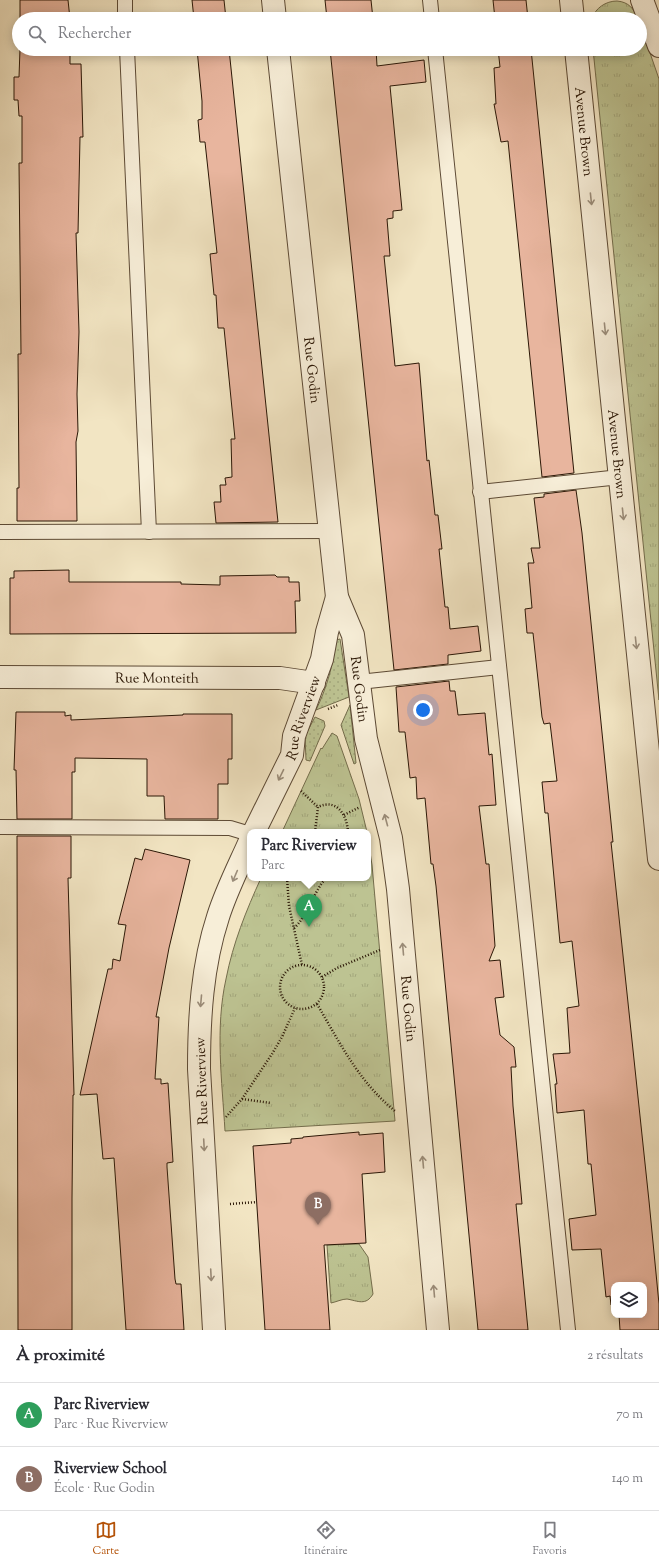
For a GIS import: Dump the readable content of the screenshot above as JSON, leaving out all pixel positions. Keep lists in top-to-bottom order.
{
  "streets": {
    "street": [
      "Avenue Brown",
      "Rue Godin",
      "Rue Monteith",
      "Rue Riverview"
    ]
  },
  "crossings": [
    ["Rue Godin", "Rue Riverview"],
    ["Rue Monteith", "Rue Riverview"]
  ],
  "one_way": ["Avenue Brown", "Rue Godin", "Rue Riverview"],
  "page": {
    "search": "Rechercher",
    "popup": ["Parc Riverview", "Parc"],
    "pins": ["A", "B"],
    "heading": ["À proximité", "2 résultats"],
    "list": [
      {
        "mark": "A",
        "name": "Parc Riverview",
        "note": "Parc · Rue Riverview",
        "value": "70 m"
      },
      {
        "mark": "B",
        "name": "Riverview School",
        "note": "École · Rue Godin",
        "value": "140 m"
      }
    ],
    "nav": ["Carte", "Itinéraire", "Favoris"]
  }
}
